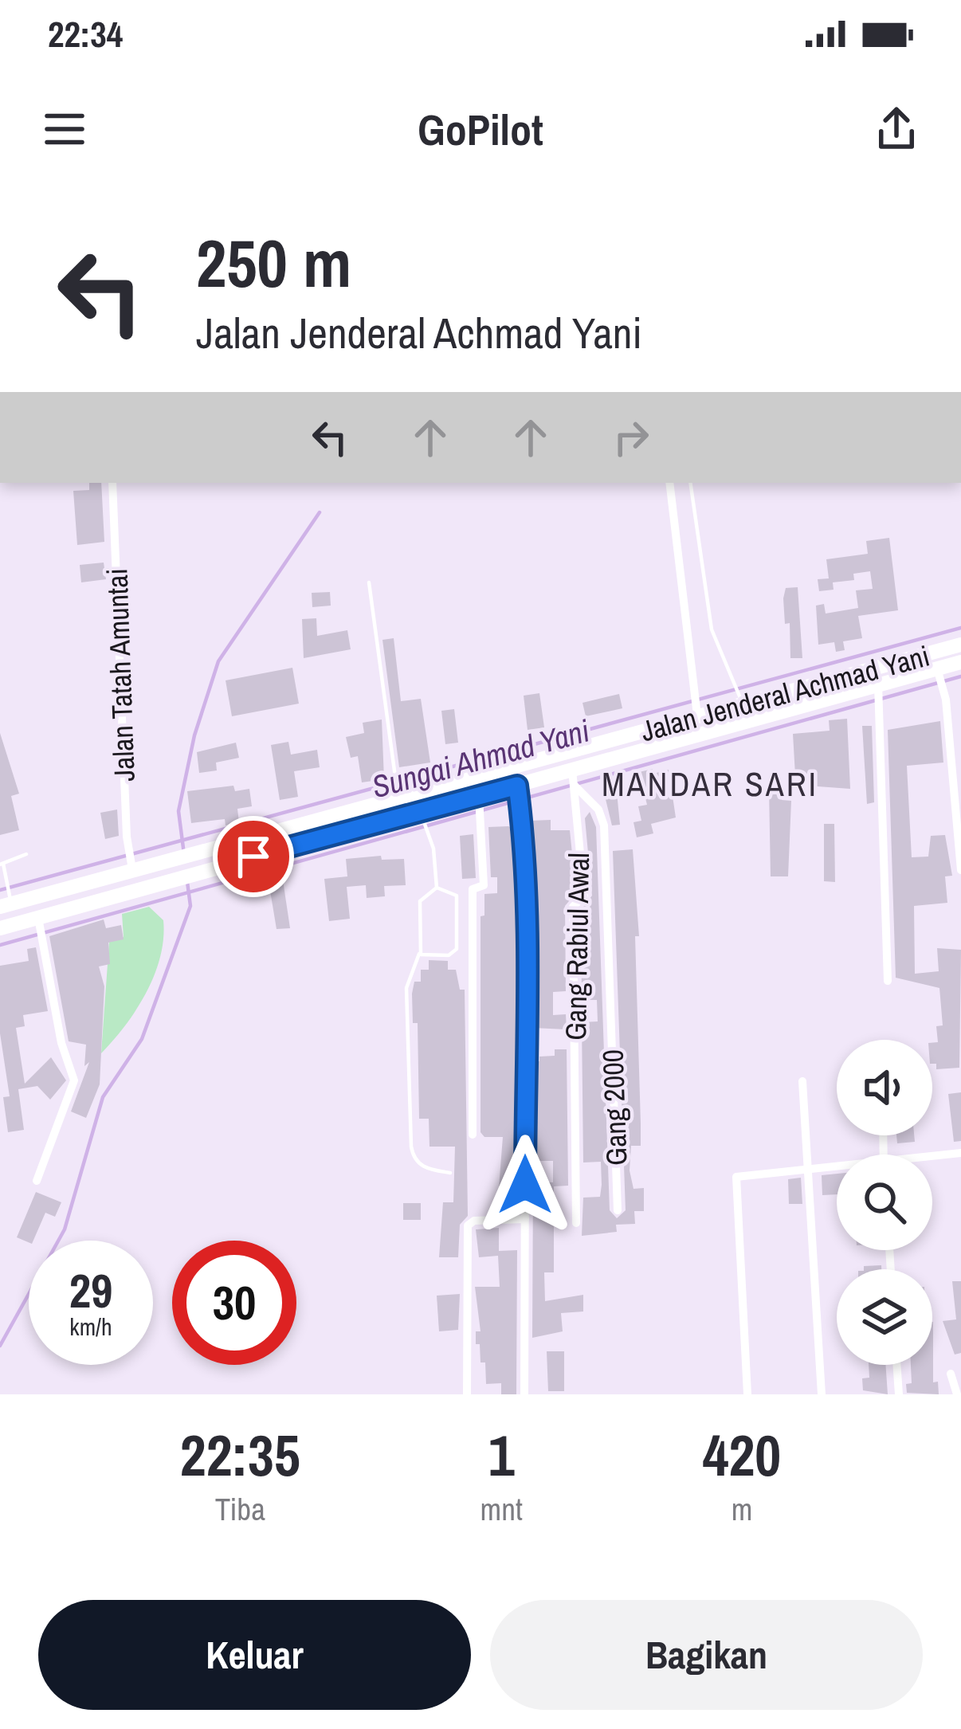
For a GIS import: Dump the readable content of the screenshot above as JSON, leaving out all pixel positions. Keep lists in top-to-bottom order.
{
  "streets": {
    "highway": ["Jalan Jenderal Achmad Yani"],
    "street": ["Jalan Tatah Amuntai", "Gang Rabiul Awal", "Gang 2000"]
  },
  "crossings": [
    ["Jalan Tatah Amuntai", "Jalan Jenderal Achmad Yani"],
    ["Jalan Jenderal Achmad Yani", "Gang Rabiul Awal"],
    ["Jalan Jenderal Achmad Yani", "Gang 2000"],
    ["Gang Rabiul Awal", "Gang 2000"]
  ],
  "districts": ["MANDAR SARI"],
  "water": ["Sungai Ahmad Yani"],
  "page": {
    "status": "22:34",
    "header": "GoPilot",
    "turn": ["250 m", "Jalan Jenderal Achmad Yani"],
    "speed": "29 km/h",
    "limit": "30",
    "eta": [
      "22:35",
      "Tiba",
      "1",
      "mnt",
      "420",
      "m"
    ],
    "buttons": ["Keluar", "Bagikan"]
  }
}
